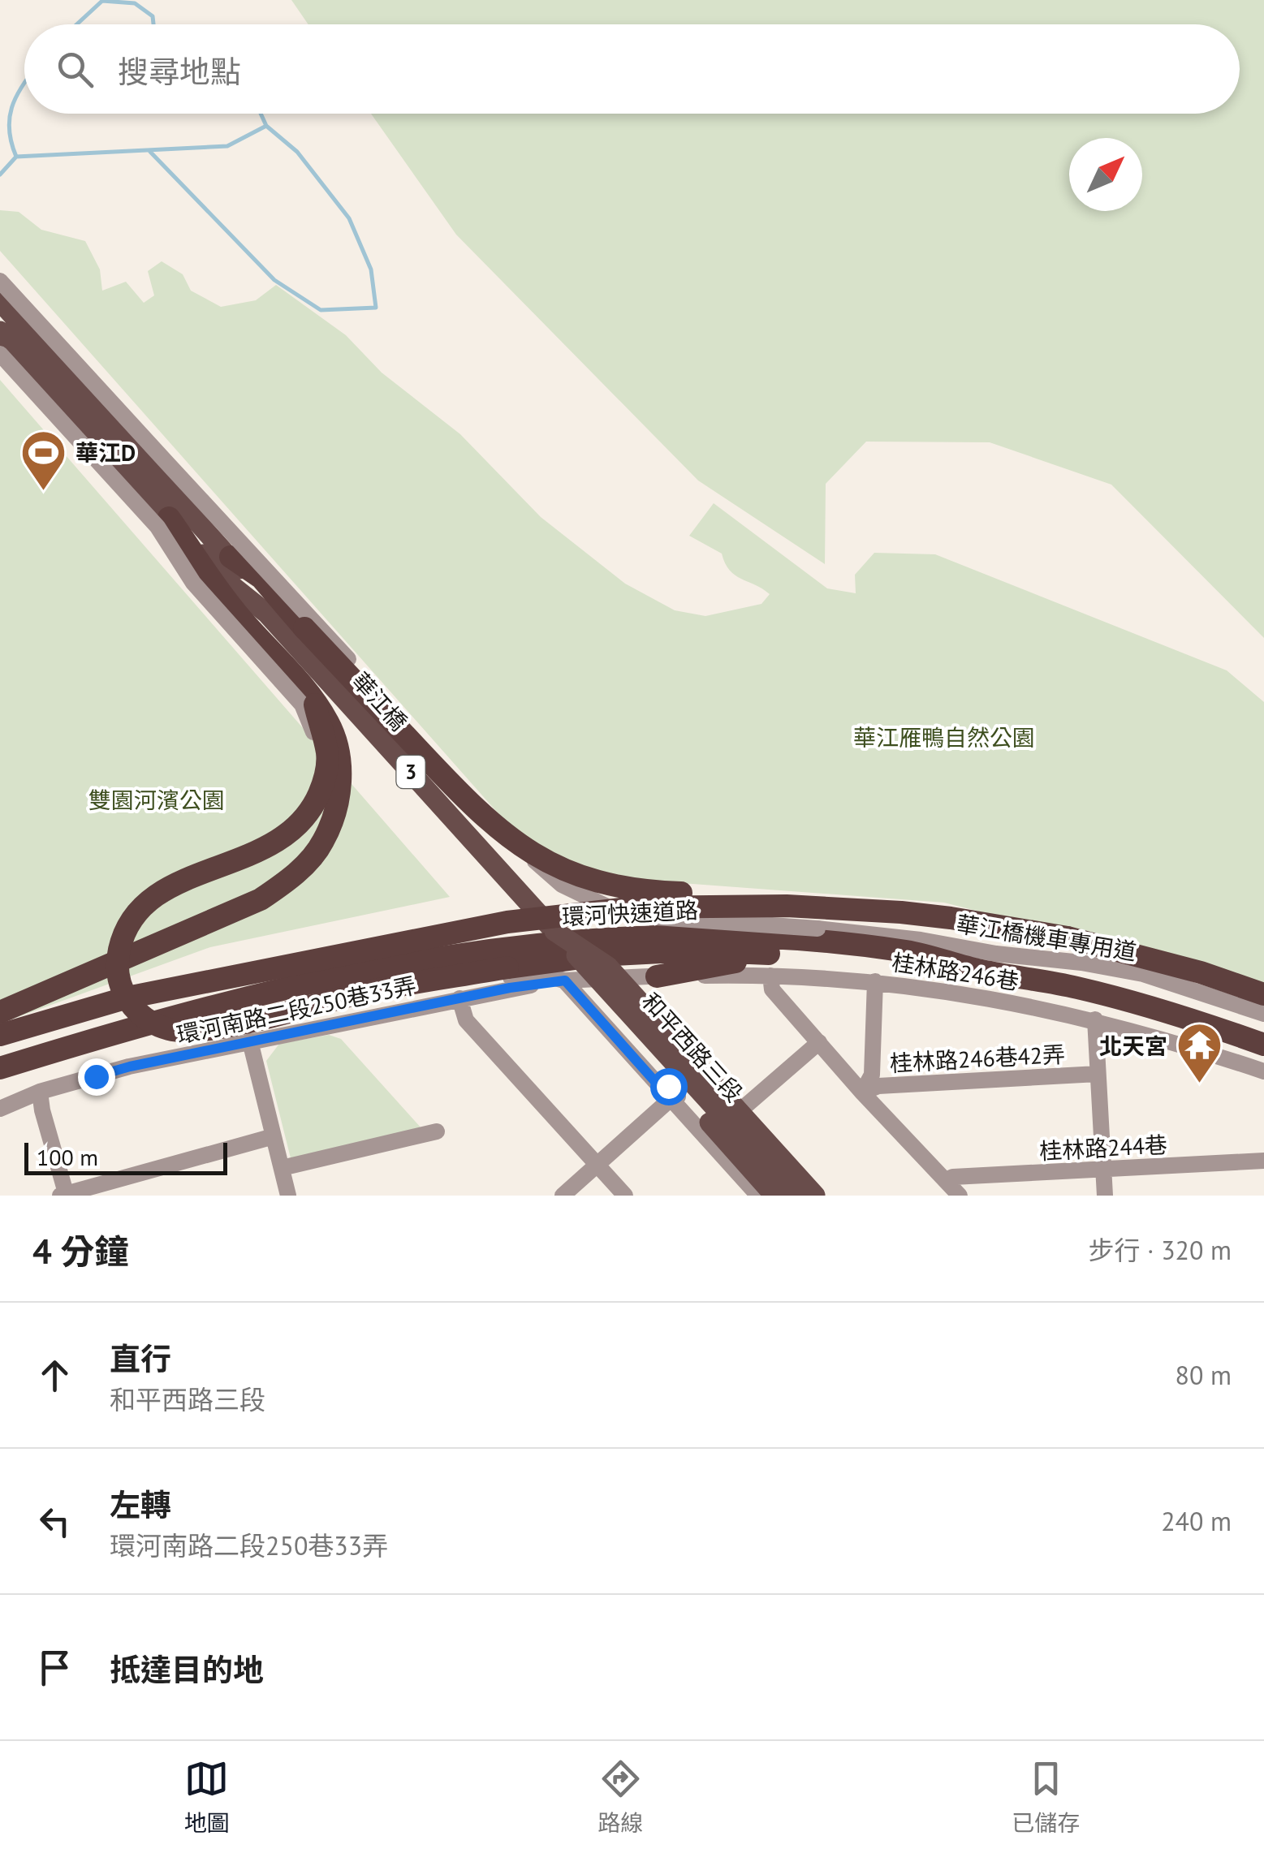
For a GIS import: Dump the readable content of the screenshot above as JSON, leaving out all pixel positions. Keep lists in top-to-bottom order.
{
  "streets": {
    "highway": ["環河快速道路"],
    "main road": ["華江橋", "3", "和平西路三段"],
    "street": [
      "華江橋機車專用道",
      "桂林路246巷",
      "環河南路二段250巷33弄",
      "桂林路246巷42弄",
      "桂林路244巷"
    ]
  },
  "crossings": [
    ["華江橋", "和平西路三段"],
    ["桂林路246巷", "桂林路246巷42弄"],
    ["桂林路246巷42弄", "桂林路244巷"]
  ],
  "parks": ["華江雁鴨自然公園", "雙園河濱公園"],
  "places": {
    "sports": ["華江D"],
    "temple": ["北天宮"]
  },
  "scale_bar": "100 m",
  "north": "top right",
  "page": {
    "search": "搜尋地點",
    "scale": "100 m",
    "heading": ["4 分鐘", "步行 · 320 m"],
    "list": [
      ["直行", "和平西路三段", "80 m"],
      ["左轉", "環河南路二段250巷33弄", "240 m"],
      "抵達目的地"
    ],
    "nav": ["地圖", "路線", "已儲存"]
  }
}
